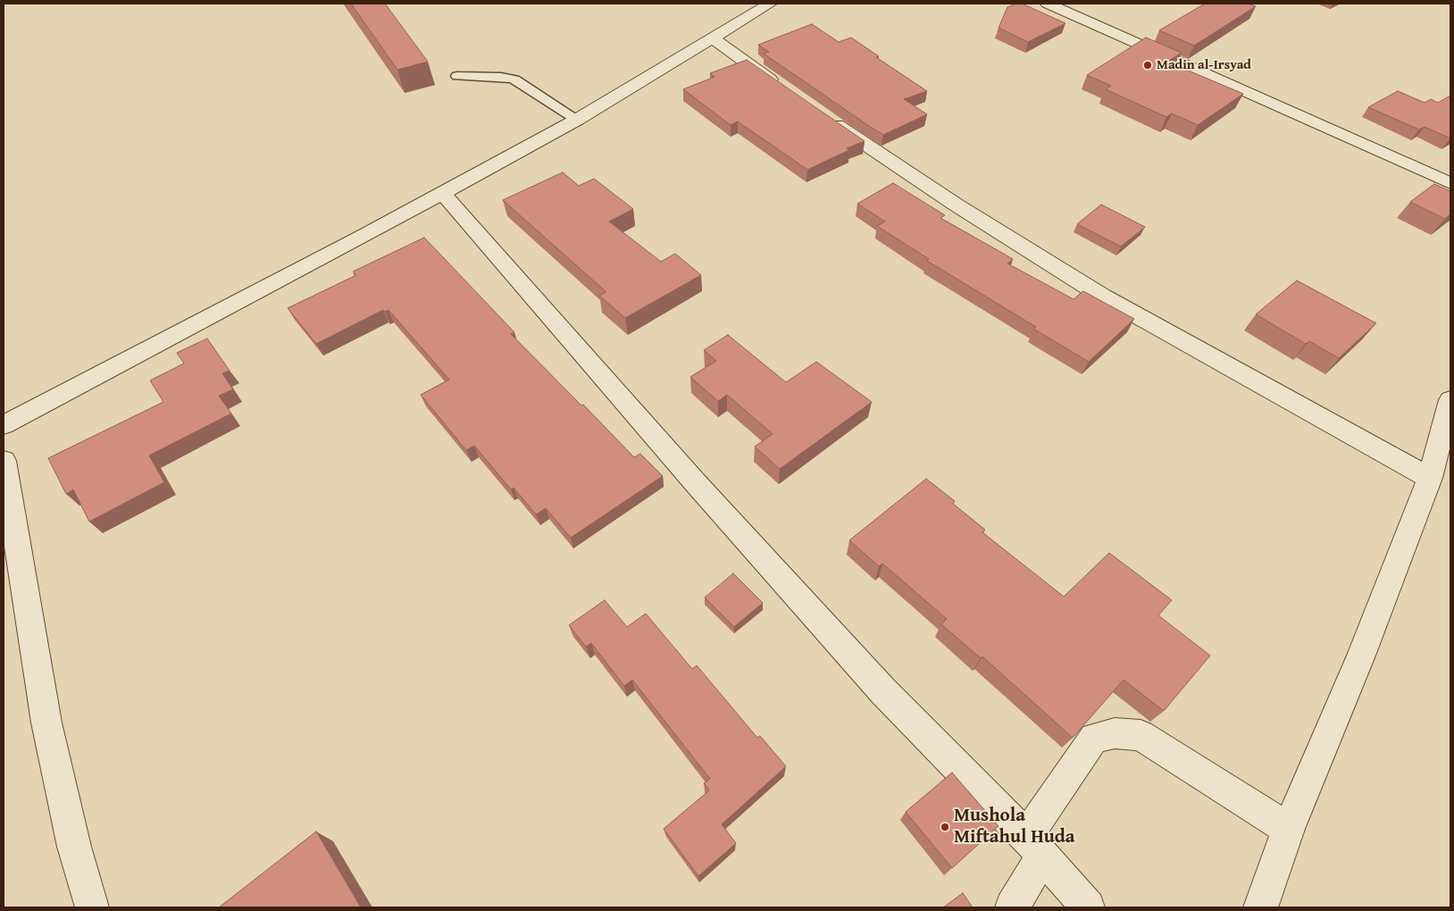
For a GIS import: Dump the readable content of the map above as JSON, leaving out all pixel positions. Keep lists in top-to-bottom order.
{
  "places": ["Madin al-Irsyad", "Mushola Miftahul Huda"]
}
